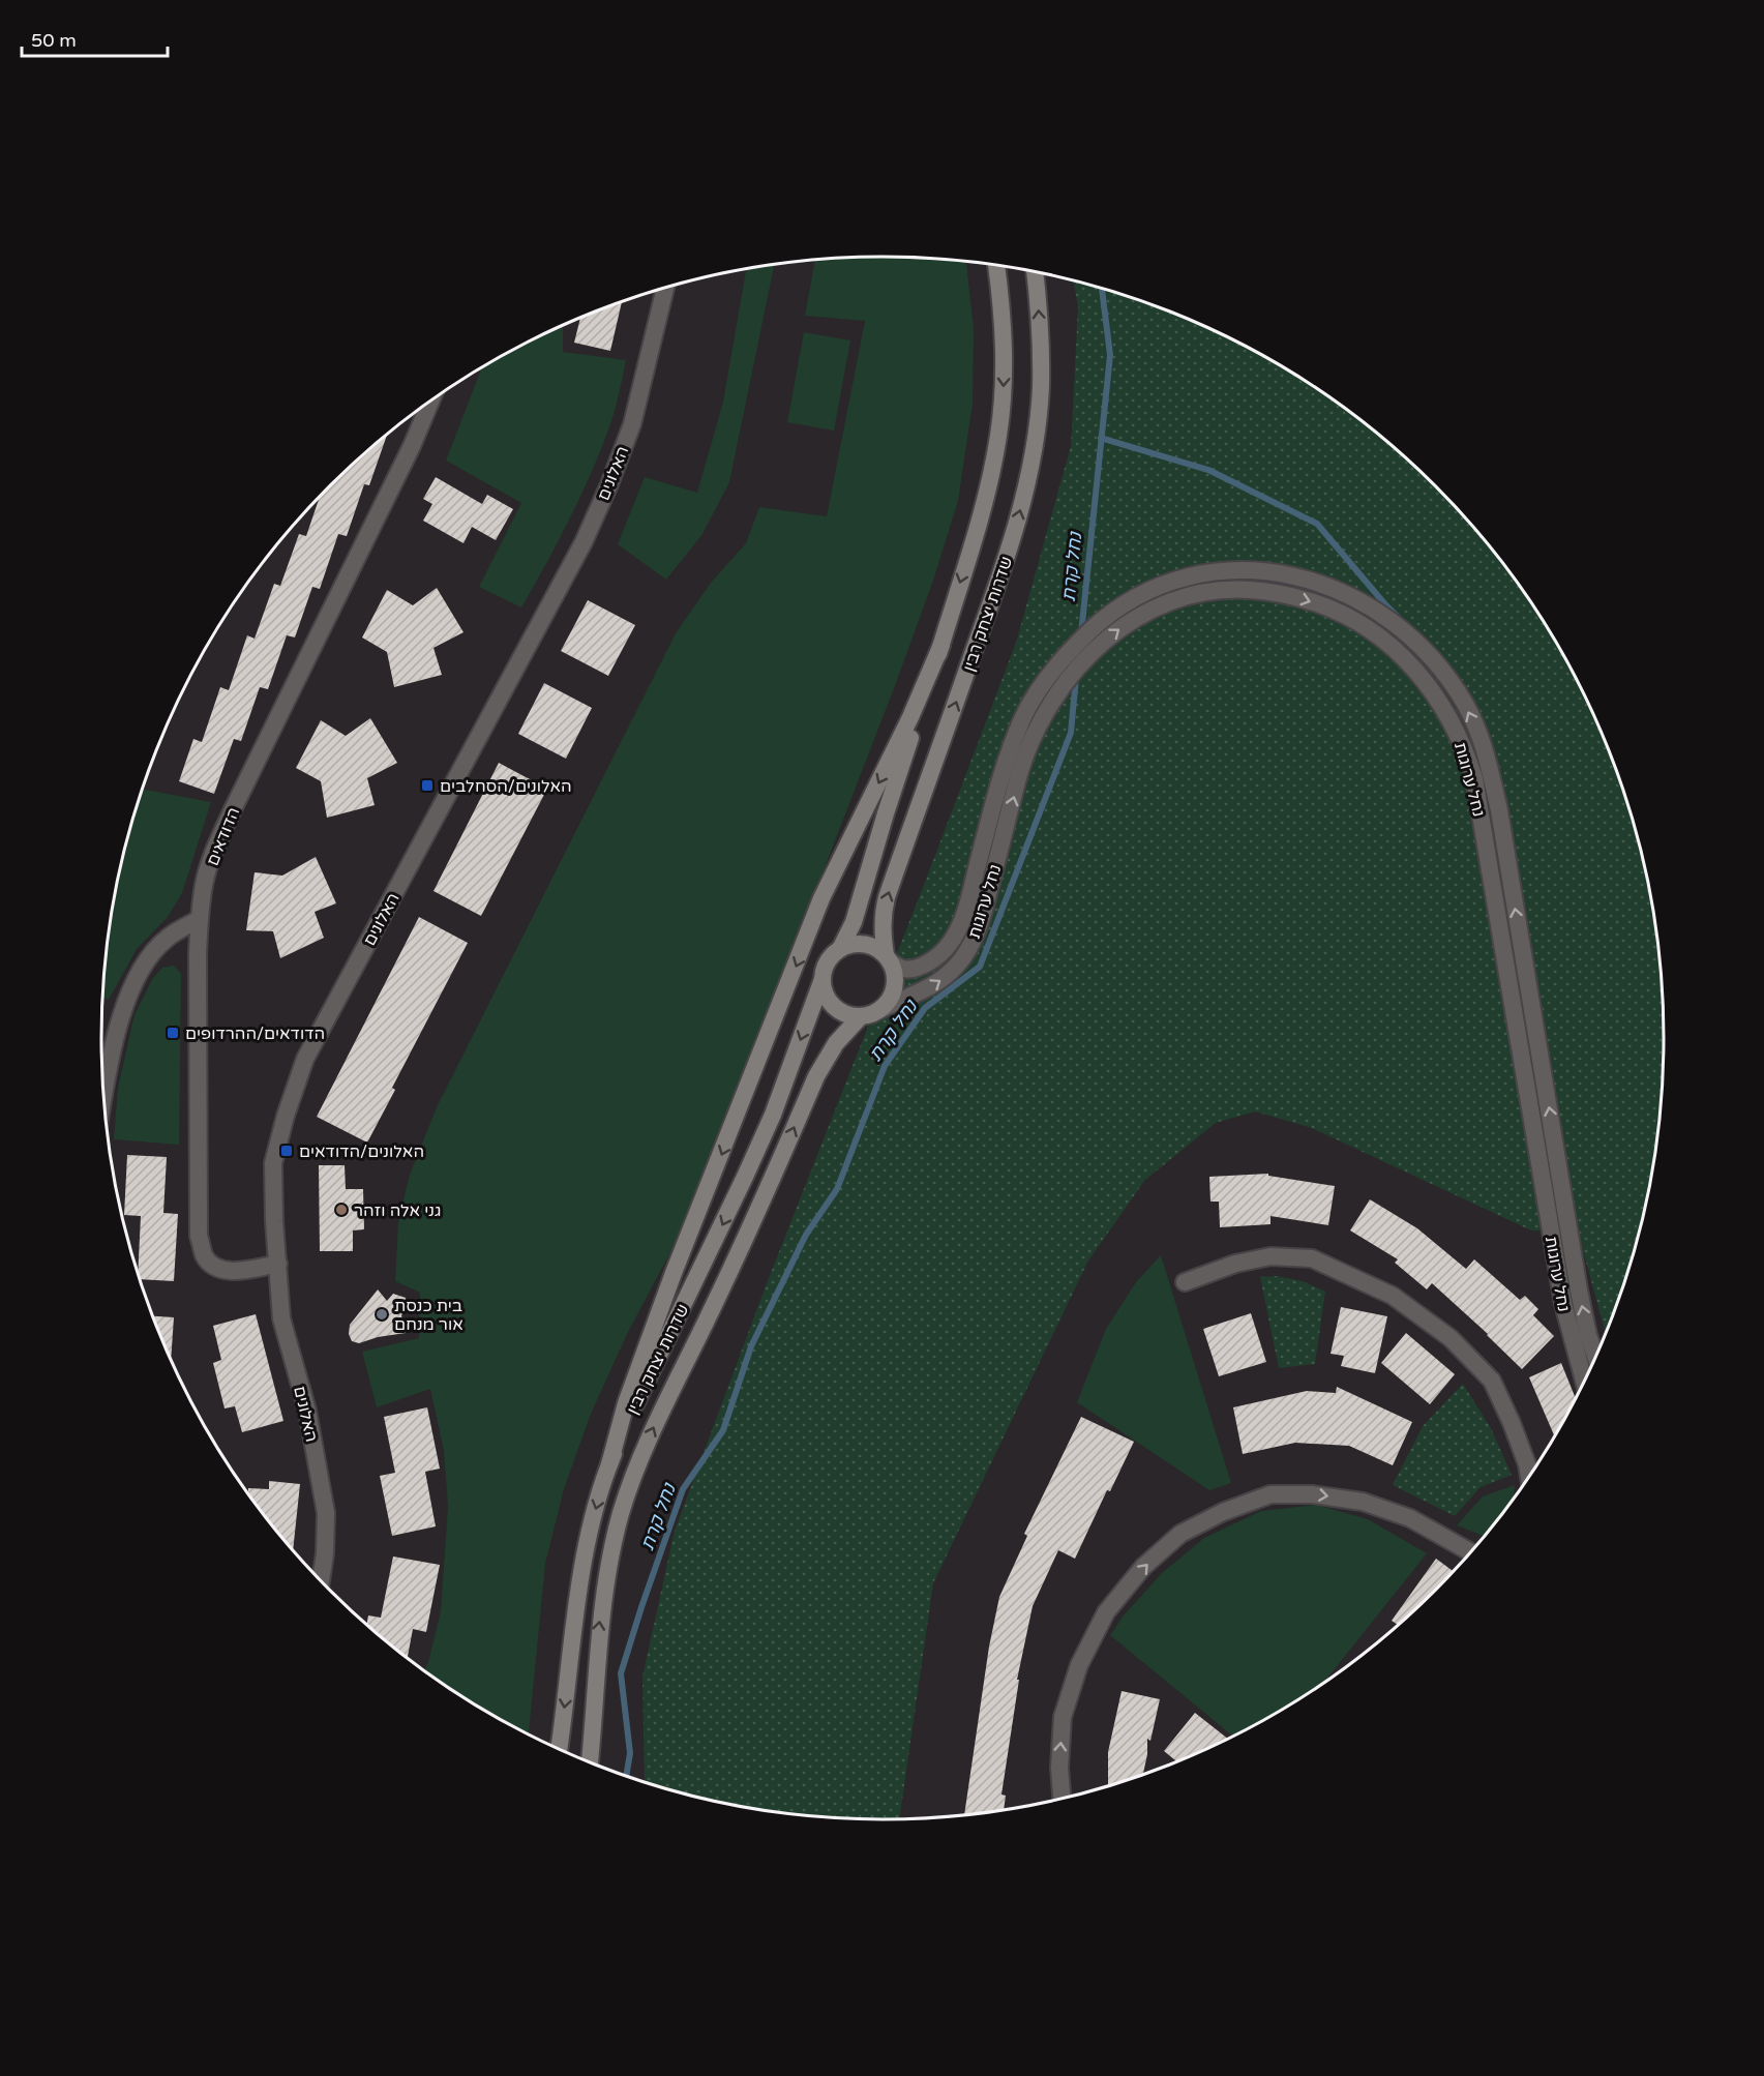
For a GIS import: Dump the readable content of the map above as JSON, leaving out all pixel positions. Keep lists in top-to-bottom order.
{
  "streets": {
    "main road": ["שדרות יצחק רבין"],
    "street": ["האלונים", "נחל ערוגות", "הדודאים"]
  },
  "crossings": [
    ["האלונים", "הדודאים"],
    ["שדרות יצחק רבין", "נחל ערוגות"]
  ],
  "water": ["נחל קרת"],
  "places": {
    "transit": ["האלונים/הסחלבים", "הדודאים/ההרדופים", "האלונים/הדודאים"],
    "other": ["גני אלה וזהר", "בית כנסת אור מנחם"]
  },
  "scale_bar": "50 m"
}
